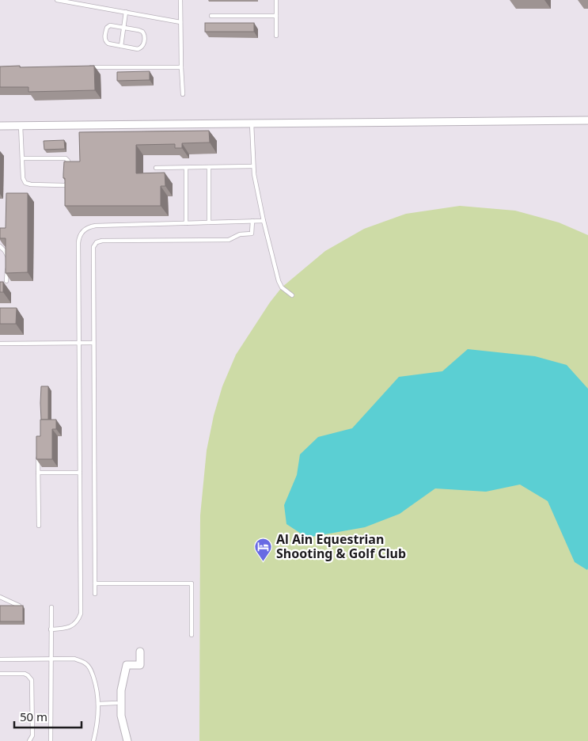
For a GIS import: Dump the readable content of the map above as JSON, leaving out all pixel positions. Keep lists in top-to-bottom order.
{
  "places": {
    "hotel": ["Al Ain Equestrian Shooting & Golf Club"]
  },
  "scale_bar": "50 m"
}
